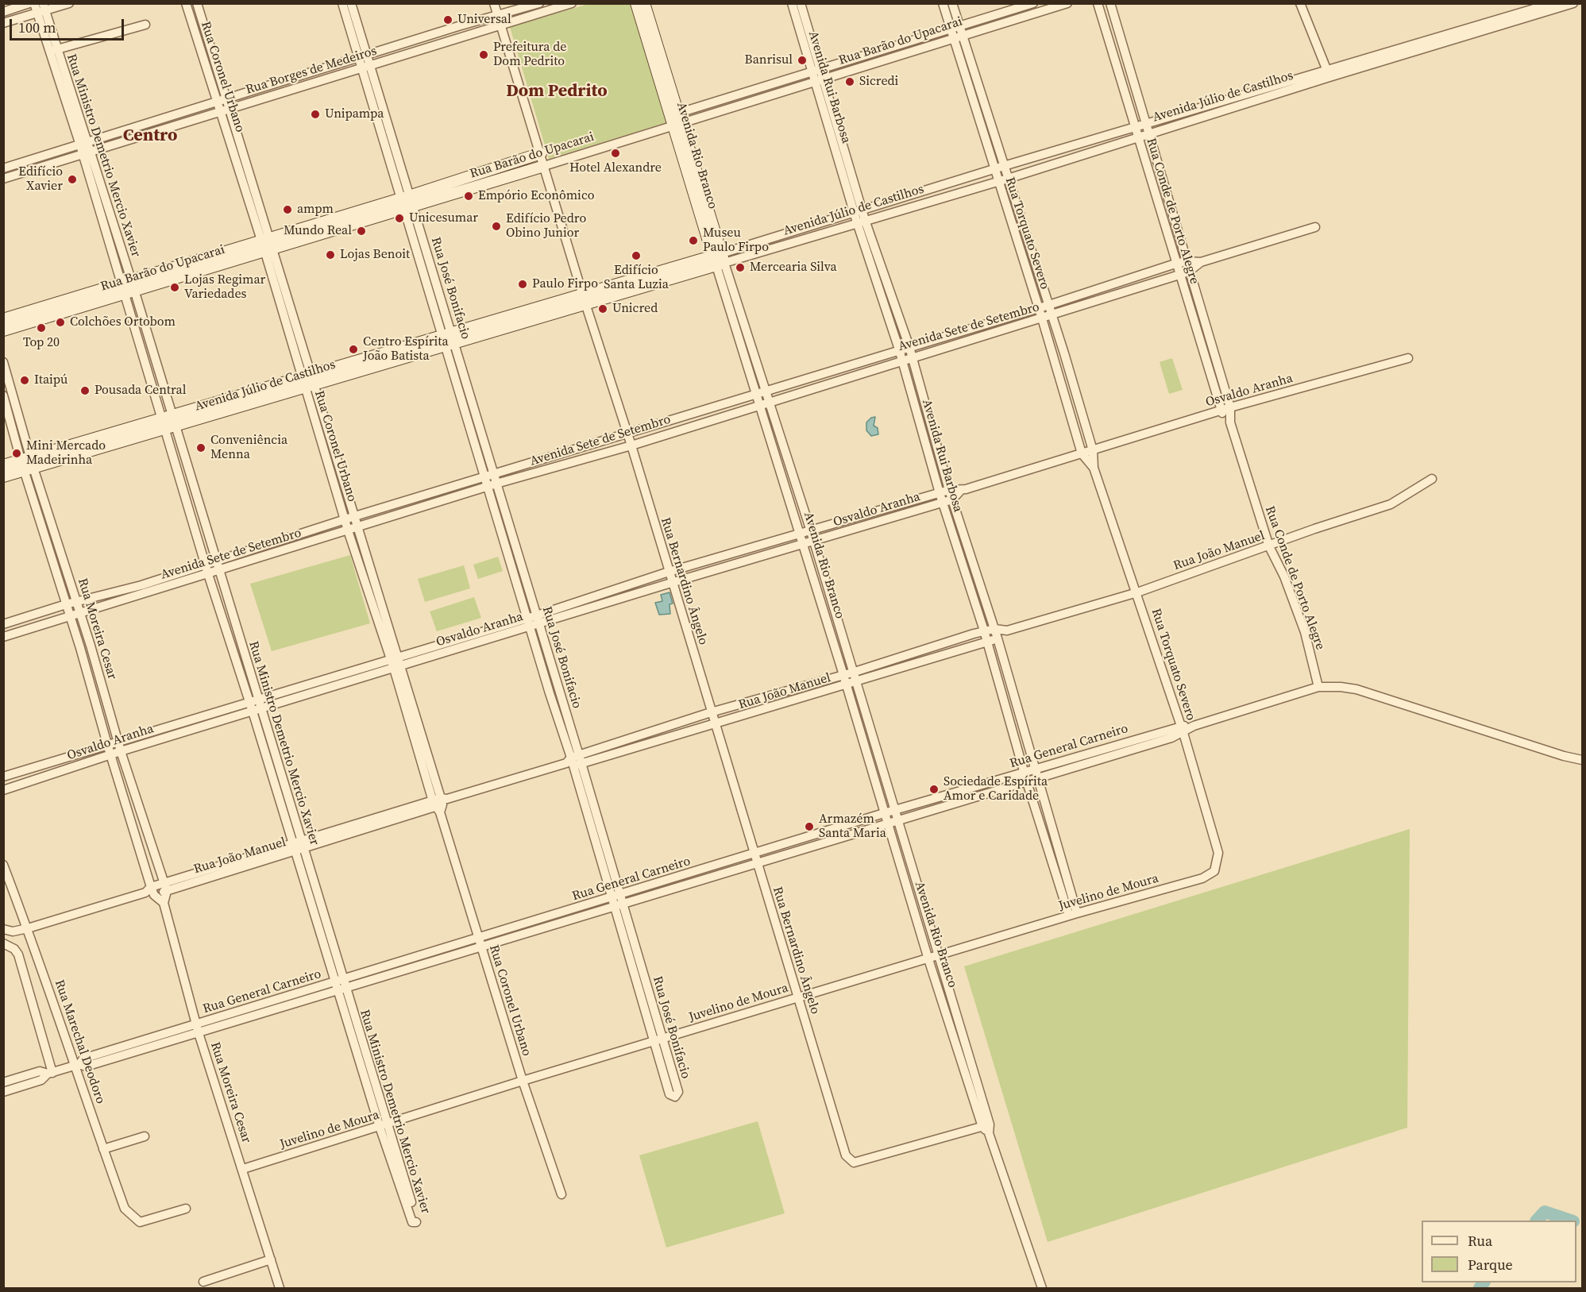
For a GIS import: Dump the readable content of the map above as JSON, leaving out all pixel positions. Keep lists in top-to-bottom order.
{
  "streets": {
    "street": [
      "Rua Barão do Upacarai",
      "Rua Borges de Medeiros",
      "Rua Coronel Urbano",
      "Avenida Rui Barbosa",
      "Avenida Júlio de Castilhos",
      "Rua Ministro Demetrio Mercio Xavier",
      "Avenida Rio Branco",
      "Rua Conde de Porto Alegre",
      "Rua Torquato Severo",
      "Rua José Bonifacio",
      "Avenida Sete de Setembro",
      "Osvaldo Aranha",
      "Rua João Manuel",
      "Rua Bernardino Ângelo",
      "Rua Moreira Cesar",
      "Rua General Carneiro",
      "Juvelino de Moura",
      "Rua Marechal Deodoro"
    ]
  },
  "crossings": [
    ["Rua Barão do Upacarai", "Rua Coronel Urbano"],
    ["Rua Barão do Upacarai", "Avenida Rui Barbosa"],
    ["Rua Barão do Upacarai", "Rua Ministro Demetrio Mercio Xavier"],
    ["Rua Barão do Upacarai", "Avenida Rio Branco"],
    ["Rua Barão do Upacarai", "Rua Torquato Severo"],
    ["Rua Barão do Upacarai", "Rua José Bonifacio"],
    ["Rua Barão do Upacarai", "Rua Bernardino Ângelo"],
    ["Rua Borges de Medeiros", "Rua Coronel Urbano"],
    ["Rua Borges de Medeiros", "Rua Ministro Demetrio Mercio Xavier"],
    ["Rua Borges de Medeiros", "Rua José Bonifacio"],
    ["Rua Borges de Medeiros", "Rua Bernardino Ângelo"],
    ["Rua Coronel Urbano", "Avenida Júlio de Castilhos"],
    ["Rua Coronel Urbano", "Avenida Sete de Setembro"],
    ["Rua Coronel Urbano", "Osvaldo Aranha"],
    ["Rua Coronel Urbano", "Rua João Manuel"],
    ["Rua Coronel Urbano", "Rua General Carneiro"],
    ["Rua Coronel Urbano", "Juvelino de Moura"],
    ["Avenida Rui Barbosa", "Avenida Júlio de Castilhos"],
    ["Avenida Rui Barbosa", "Avenida Sete de Setembro"],
    ["Avenida Rui Barbosa", "Osvaldo Aranha"],
    ["Avenida Rui Barbosa", "Rua João Manuel"],
    ["Avenida Rui Barbosa", "Rua General Carneiro"],
    ["Avenida Rui Barbosa", "Juvelino de Moura"],
    ["Avenida Júlio de Castilhos", "Rua Ministro Demetrio Mercio Xavier"],
    ["Avenida Júlio de Castilhos", "Avenida Rio Branco"],
    ["Avenida Júlio de Castilhos", "Rua Conde de Porto Alegre"],
    ["Avenida Júlio de Castilhos", "Rua Torquato Severo"],
    ["Avenida Júlio de Castilhos", "Rua José Bonifacio"],
    ["Avenida Júlio de Castilhos", "Rua Bernardino Ângelo"],
    ["Avenida Júlio de Castilhos", "Rua Moreira Cesar"],
    ["Rua Ministro Demetrio Mercio Xavier", "Avenida Sete de Setembro"],
    ["Rua Ministro Demetrio Mercio Xavier", "Osvaldo Aranha"],
    ["Rua Ministro Demetrio Mercio Xavier", "Rua João Manuel"],
    ["Rua Ministro Demetrio Mercio Xavier", "Rua General Carneiro"],
    ["Rua Ministro Demetrio Mercio Xavier", "Juvelino de Moura"],
    ["Avenida Rio Branco", "Avenida Sete de Setembro"],
    ["Avenida Rio Branco", "Osvaldo Aranha"],
    ["Avenida Rio Branco", "Rua João Manuel"],
    ["Avenida Rio Branco", "Rua Bernardino Ângelo"],
    ["Avenida Rio Branco", "Rua General Carneiro"],
    ["Avenida Rio Branco", "Juvelino de Moura"],
    ["Rua Conde de Porto Alegre", "Avenida Sete de Setembro"],
    ["Rua Conde de Porto Alegre", "Osvaldo Aranha"],
    ["Rua Conde de Porto Alegre", "Rua João Manuel"],
    ["Rua Conde de Porto Alegre", "Rua General Carneiro"],
    ["Rua Torquato Severo", "Avenida Sete de Setembro"],
    ["Rua Torquato Severo", "Osvaldo Aranha"],
    ["Rua Torquato Severo", "Rua João Manuel"],
    ["Rua Torquato Severo", "Rua General Carneiro"],
    ["Rua Torquato Severo", "Juvelino de Moura"],
    ["Rua José Bonifacio", "Avenida Sete de Setembro"],
    ["Rua José Bonifacio", "Osvaldo Aranha"],
    ["Rua José Bonifacio", "Rua João Manuel"],
    ["Rua José Bonifacio", "Rua General Carneiro"],
    ["Rua José Bonifacio", "Juvelino de Moura"],
    ["Avenida Sete de Setembro", "Rua Bernardino Ângelo"],
    ["Avenida Sete de Setembro", "Rua Moreira Cesar"],
    ["Osvaldo Aranha", "Rua Bernardino Ângelo"],
    ["Osvaldo Aranha", "Rua Moreira Cesar"],
    ["Rua João Manuel", "Rua Bernardino Ângelo"],
    ["Rua João Manuel", "Rua Moreira Cesar"],
    ["Rua João Manuel", "Rua Marechal Deodoro"],
    ["Rua Bernardino Ângelo", "Rua General Carneiro"],
    ["Rua Bernardino Ângelo", "Juvelino de Moura"],
    ["Rua Moreira Cesar", "Rua General Carneiro"],
    ["Rua Moreira Cesar", "Juvelino de Moura"],
    ["Rua General Carneiro", "Rua Marechal Deodoro"]
  ],
  "districts": ["Dom Pedrito", "Centro"],
  "places": [
    "Universal",
    "Prefeitura de Dom Pedrito",
    "Banrisul",
    "Sicredi",
    "Unipampa",
    "Hotel Alexandre",
    "Edifício Xavier",
    "Empório Econômico",
    "ampm",
    "Unicesumar",
    "Edifício Pedro Obino Junior",
    "Mundo Real",
    "Museu Paulo Firpo",
    "Lojas Benoit",
    "Edifício Santa Luzia",
    "Mercearia Silva",
    "Paulo Firpo",
    "Lojas Regimar Variedades",
    "Unicred",
    "Colchões Ortobom",
    "Top 20",
    "Centro Espírita João Batista",
    "Itaipú",
    "Pousada Central",
    "Conveniência Menna",
    "Mini Mercado Madeirinha",
    "Sociedade Espírita Amor e Caridade",
    "Armazém Santa Maria"
  ],
  "legend": ["Rua", "Parque"],
  "scale_bar": "100 m"
}
